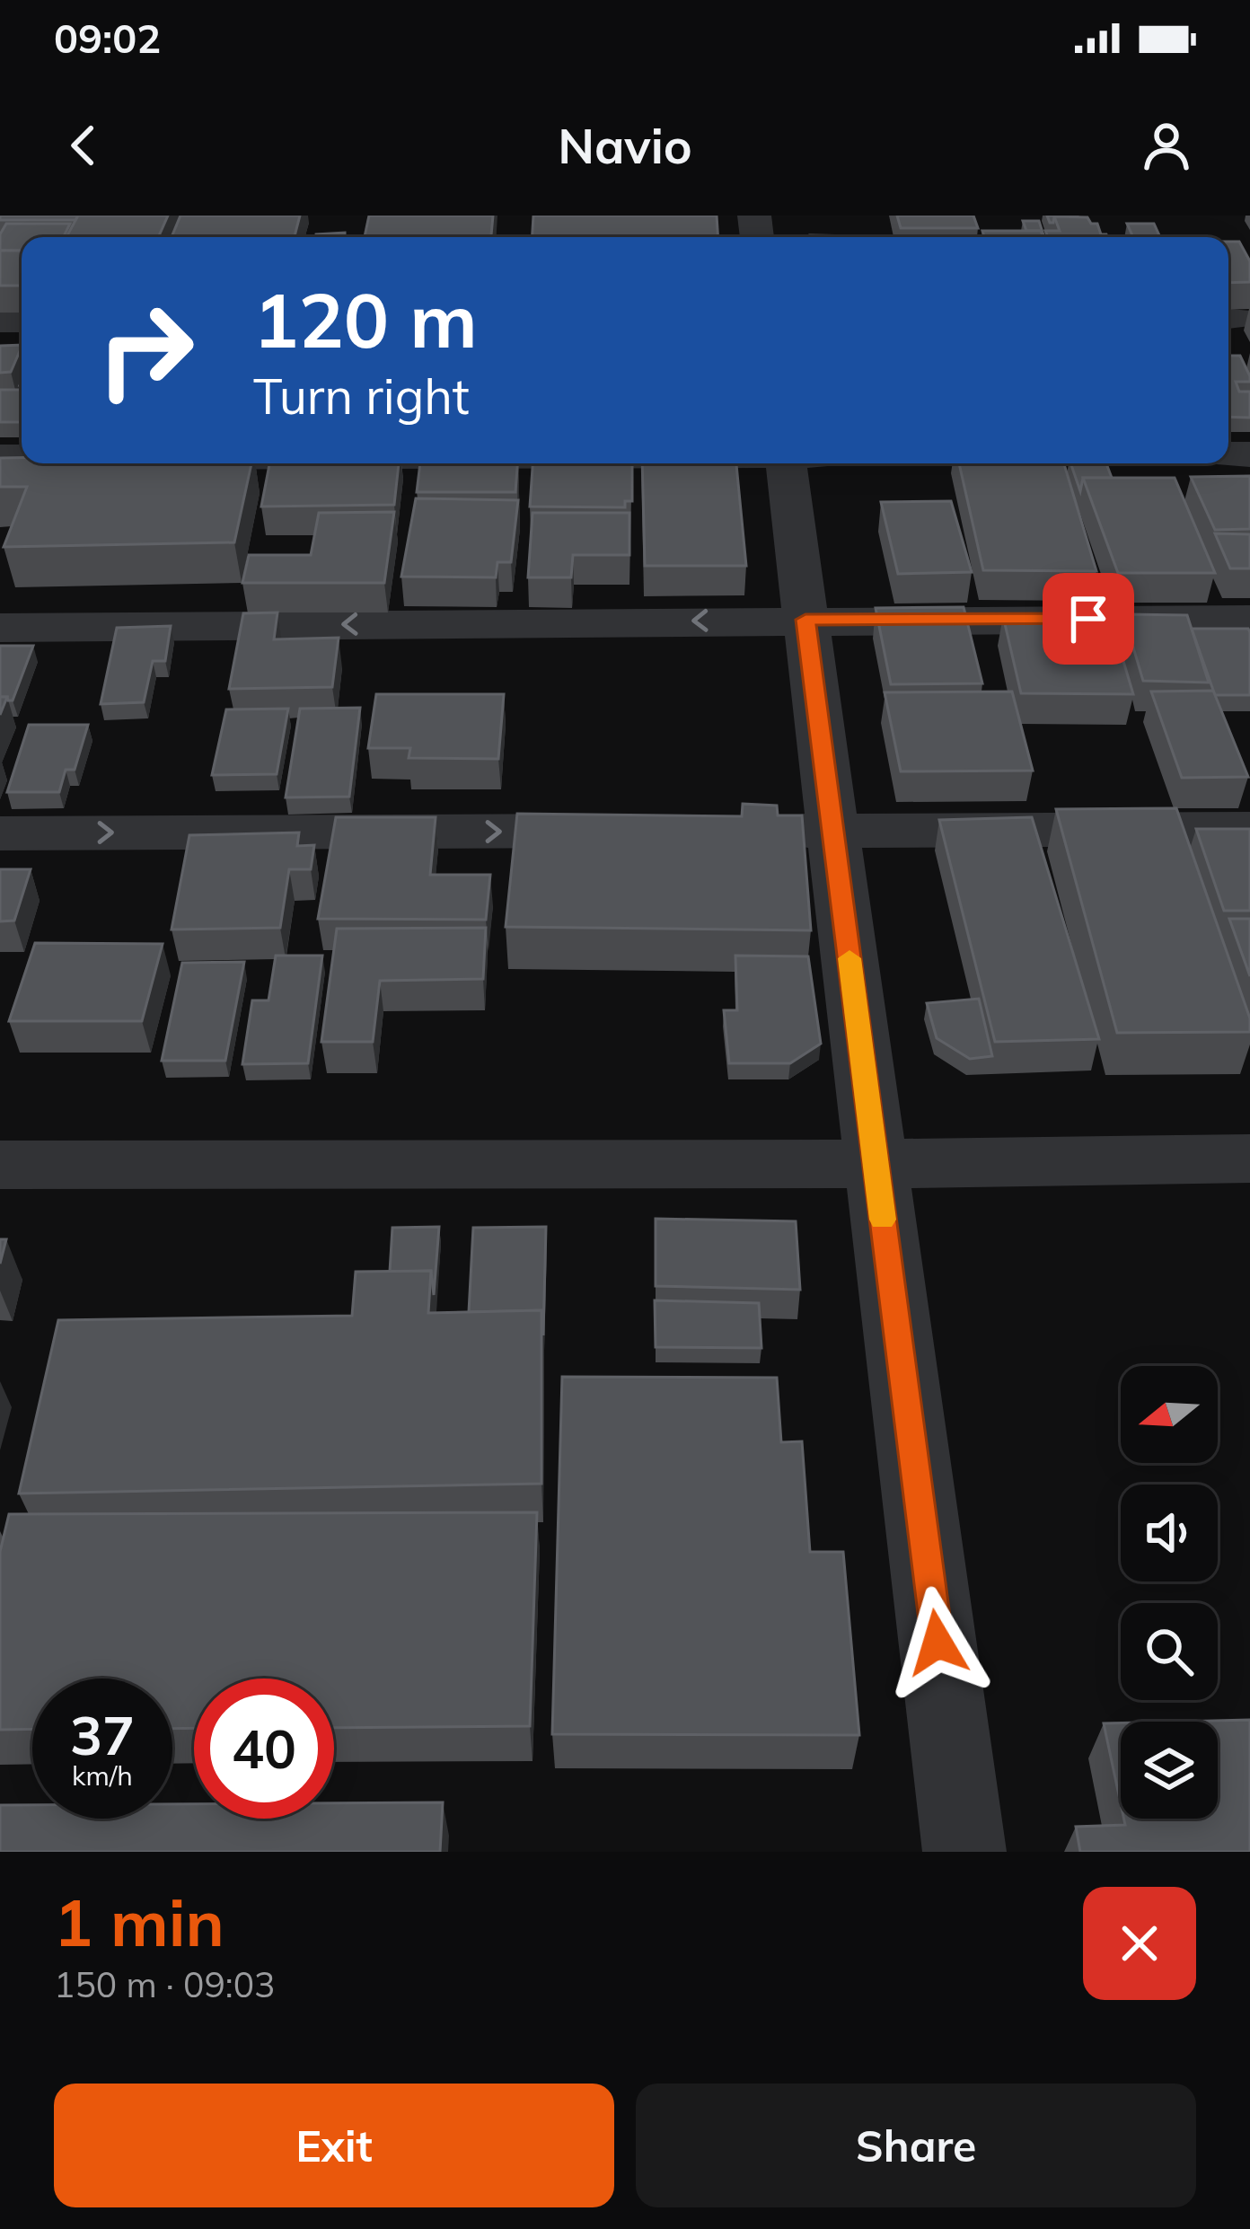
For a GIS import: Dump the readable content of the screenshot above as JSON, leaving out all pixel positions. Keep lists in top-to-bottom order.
{
  "north": "left",
  "page": {
    "status": "09:02",
    "header": "Navio",
    "turn": ["120 m", "Turn right"],
    "speed": "37 km/h",
    "limit": "40",
    "heading": ["1 min", "150 m · 09:03"],
    "buttons": ["Exit", "Share"]
  }
}
